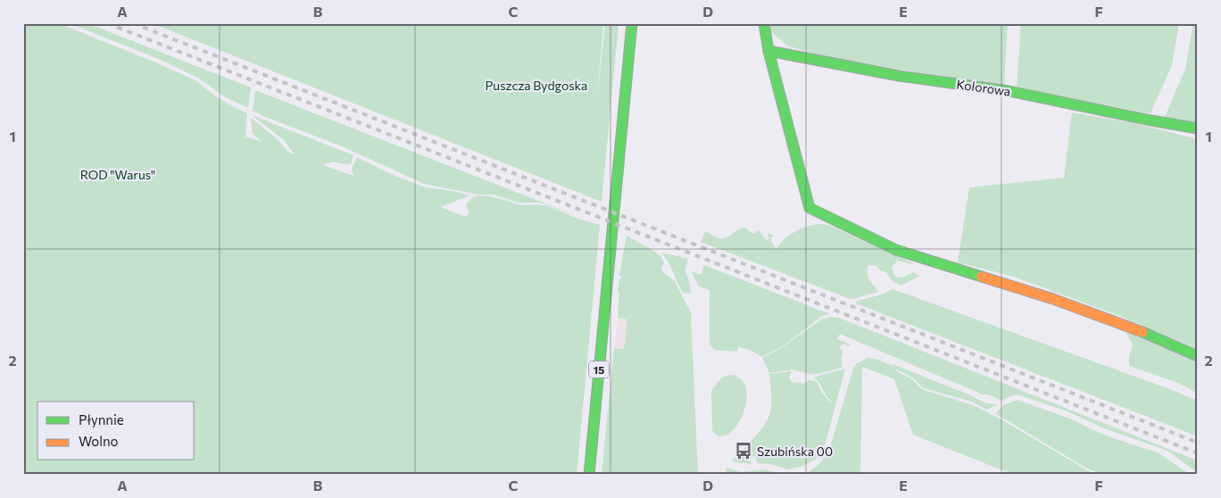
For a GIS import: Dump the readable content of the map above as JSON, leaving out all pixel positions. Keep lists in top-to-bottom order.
{
  "streets": {
    "street": ["Kolorowa", "15"]
  },
  "parks": ["Puszcza Bydgoska", "ROD \"Warus\""],
  "places": {
    "bus stop": ["Szubińska 00"]
  },
  "legend": ["Płynnie", "Wolno"],
  "grid": {
    "columns": [
      "A",
      "B",
      "C",
      "D",
      "E",
      "F"
    ],
    "rows": ["1", "2"]
  }
}
